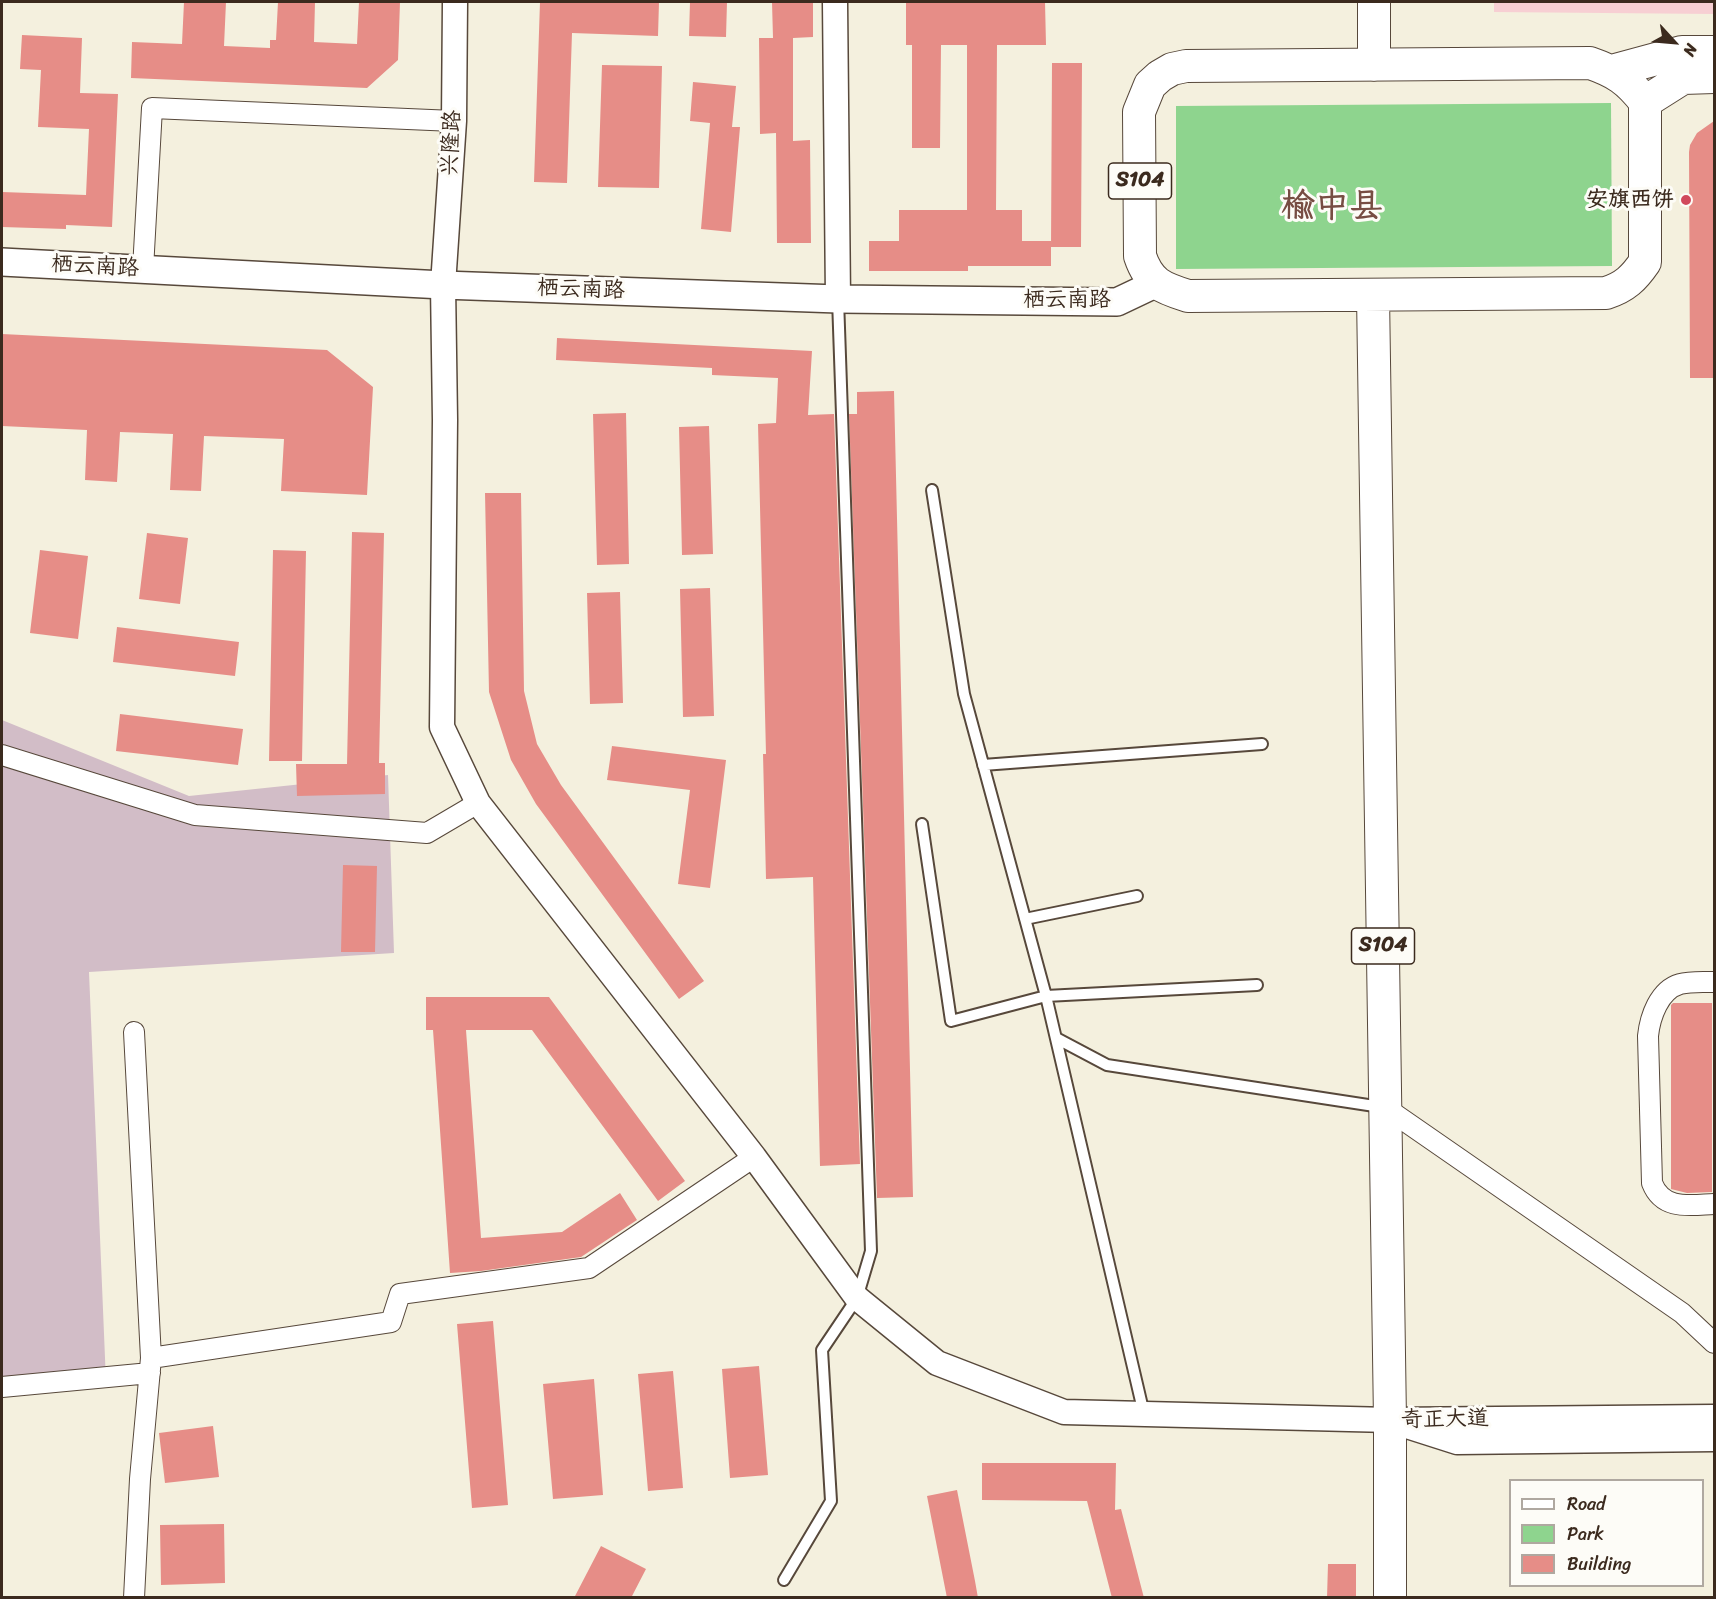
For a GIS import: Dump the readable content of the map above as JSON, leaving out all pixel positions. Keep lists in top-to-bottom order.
{
  "streets": {
    "main road": ["S104", "栖云南路"],
    "street": ["兴隆路", "奇正大道"]
  },
  "crossings": [
    ["兴隆路", "S104"],
    ["兴隆路", "栖云南路"],
    ["兴隆路", "奇正大道"],
    ["S104", "栖云南路"],
    ["S104", "奇正大道"]
  ],
  "districts": ["榆中县"],
  "places": ["安旗西饼"],
  "legend": ["Road", "Park", "Building"],
  "north": "bottom right"
}
